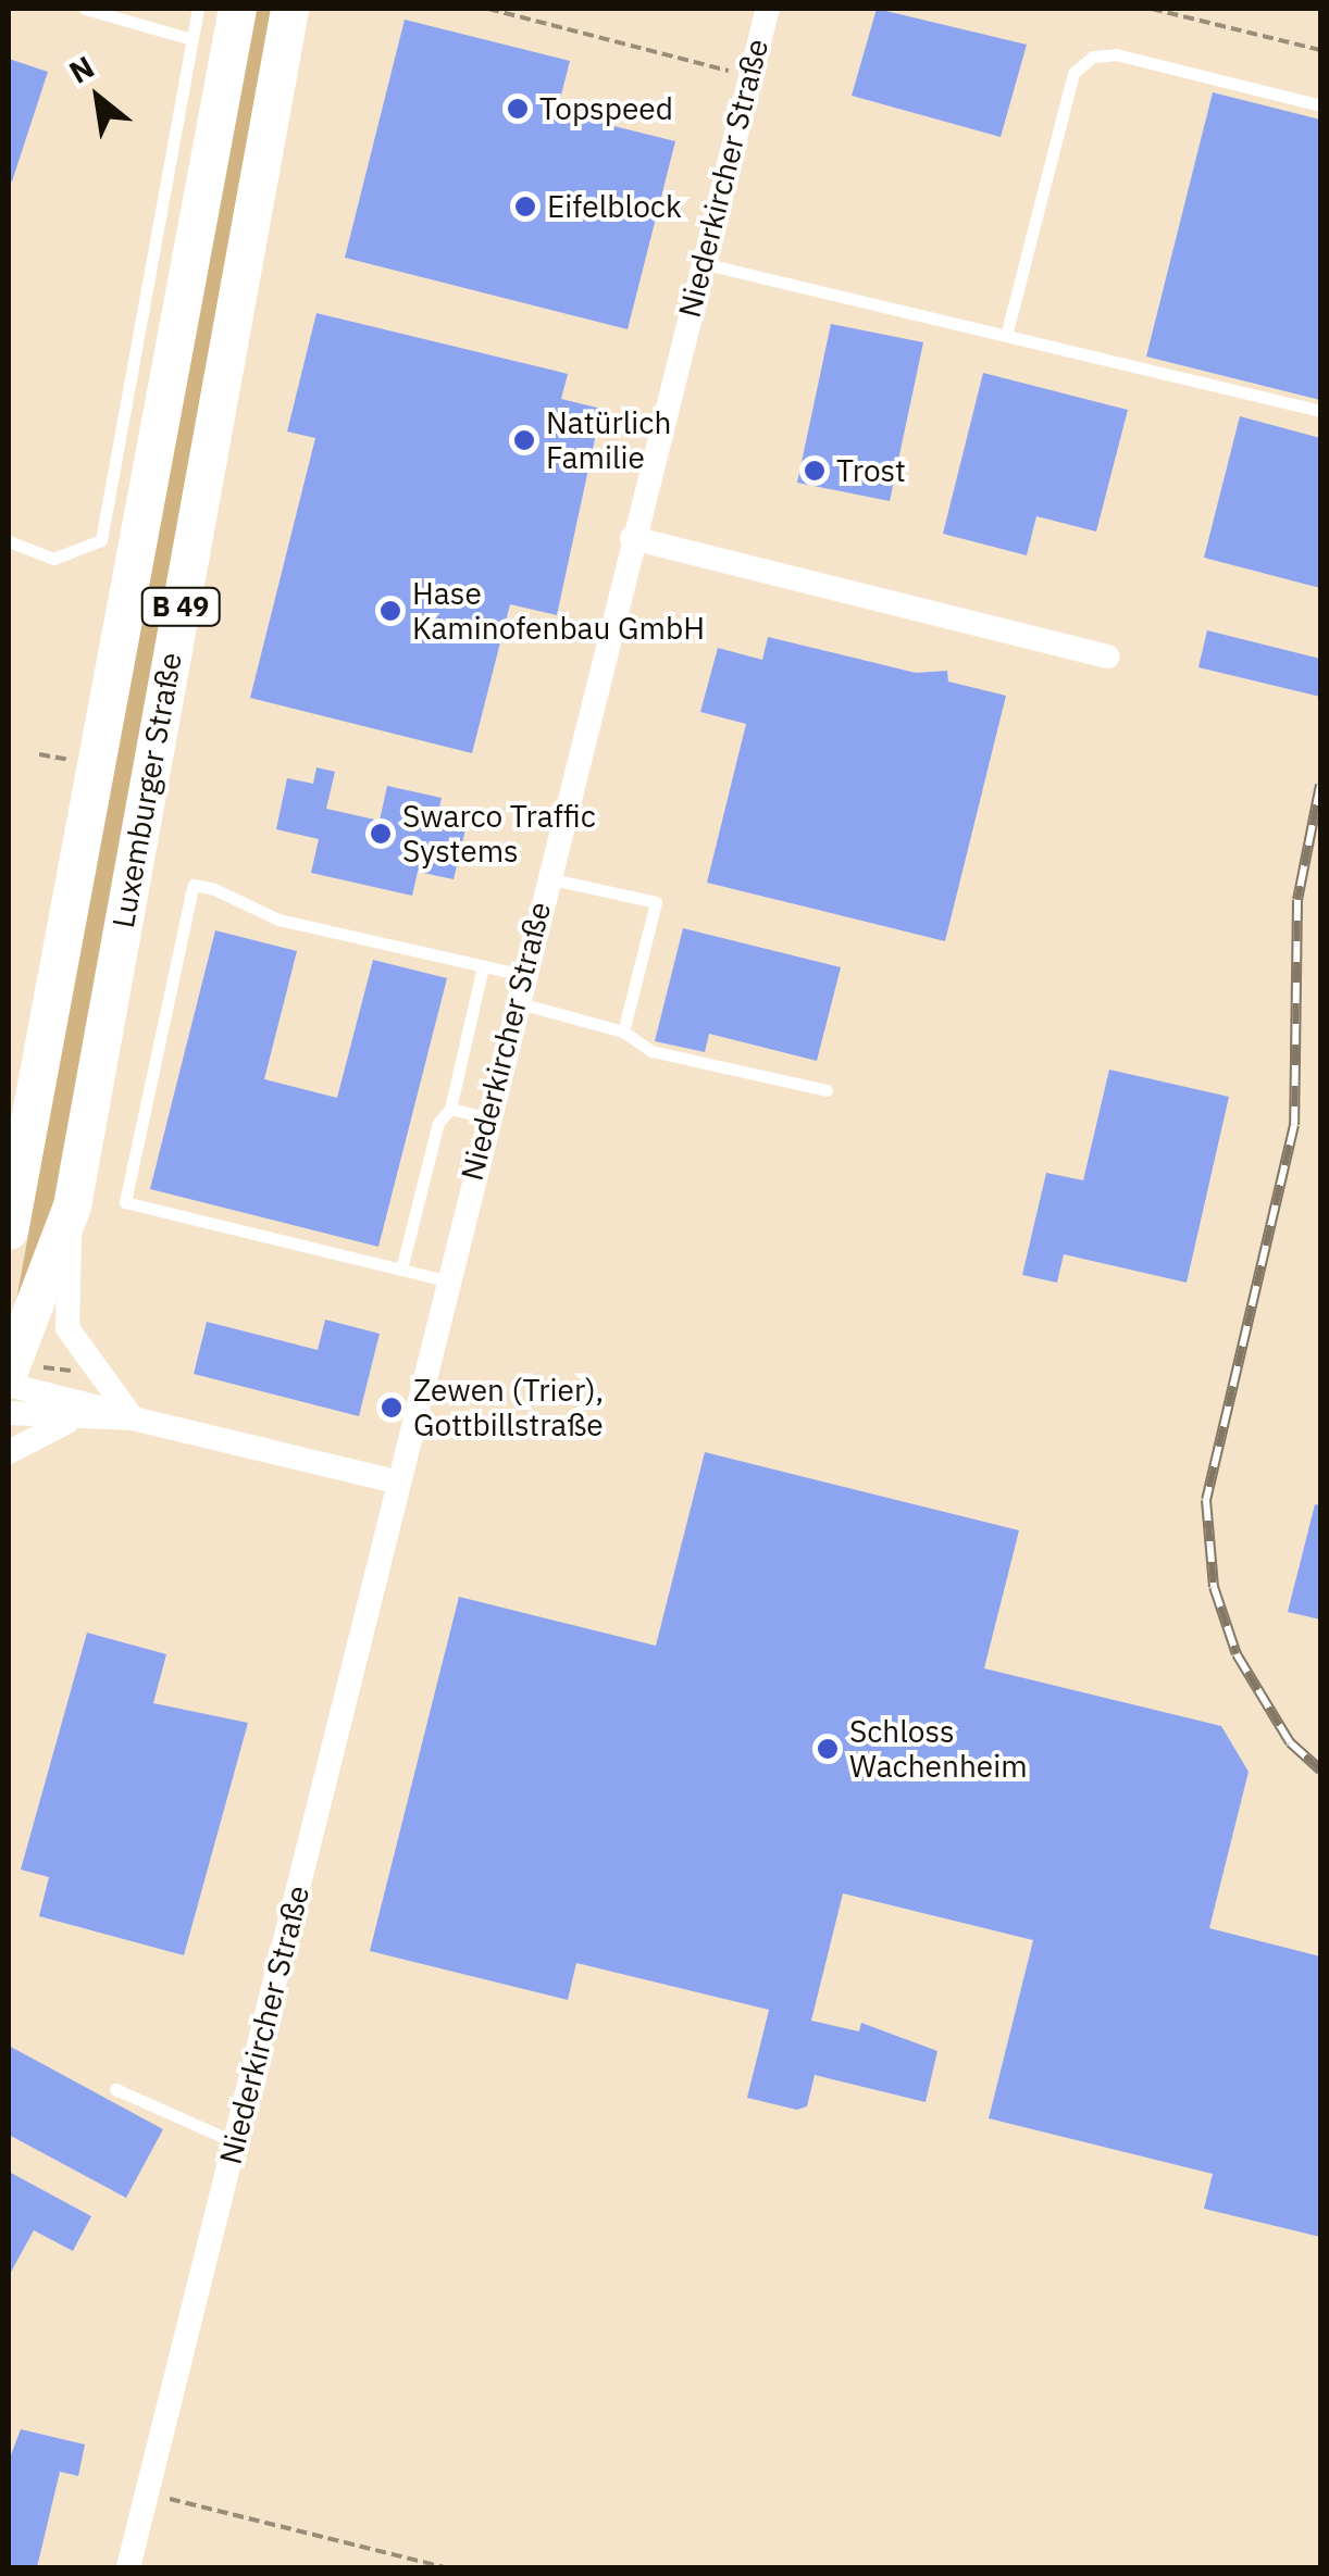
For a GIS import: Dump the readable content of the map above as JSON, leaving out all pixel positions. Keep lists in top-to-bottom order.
{
  "streets": {
    "main road": ["B 49", "Luxemburger Straße"],
    "street": ["Niederkircher Straße"]
  },
  "places": [
    "Topspeed",
    "Eifelblock",
    "Natürlich Familie",
    "Trost",
    "Hase Kaminofenbau GmbH",
    "Swarco Traffic Systems",
    "Zewen (Trier), Gottbillstraße",
    "Schloss Wachenheim"
  ],
  "north": "top left"
}
